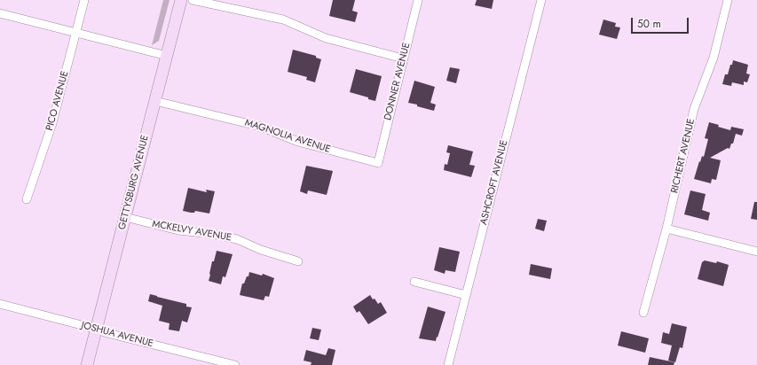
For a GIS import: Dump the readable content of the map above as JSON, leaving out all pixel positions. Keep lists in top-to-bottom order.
{
  "streets": {
    "street": [
      "DONNER AVENUE",
      "PICO AVENUE",
      "MAGNOLIA AVENUE",
      "RICHERT AVENUE",
      "GETTYSBURG AVENUE",
      "ASHCROFT AVENUE",
      "MCKELVY AVENUE",
      "JOSHUA AVENUE"
    ]
  },
  "crossings": [
    ["DONNER AVENUE", "MAGNOLIA AVENUE"],
    ["MAGNOLIA AVENUE", "GETTYSBURG AVENUE"],
    ["GETTYSBURG AVENUE", "MCKELVY AVENUE"],
    ["GETTYSBURG AVENUE", "JOSHUA AVENUE"]
  ],
  "scale_bar": "50 m"
}
